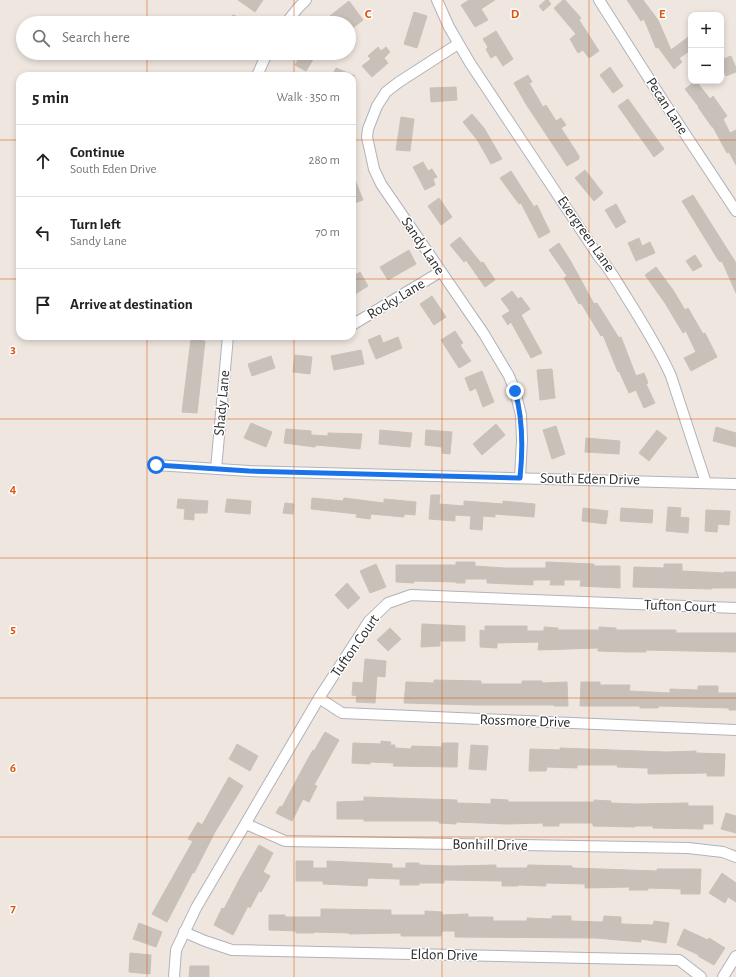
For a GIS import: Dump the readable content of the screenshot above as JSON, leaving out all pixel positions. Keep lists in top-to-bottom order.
{
  "streets": {
    "street": [
      "Pecan Lane",
      "Evergreen Lane",
      "Sandy Lane",
      "Rocky Lane",
      "Shady Lane",
      "South Eden Drive",
      "Tufton Court",
      "Rossmore Drive",
      "Bonhill Drive",
      "Eldon Drive"
    ]
  },
  "crossings": [
    ["Evergreen Lane", "Sandy Lane"],
    ["Evergreen Lane", "South Eden Drive"],
    ["Sandy Lane", "Rocky Lane"],
    ["Sandy Lane", "South Eden Drive"],
    ["Shady Lane", "South Eden Drive"],
    ["Tufton Court", "Rossmore Drive"],
    ["Tufton Court", "Bonhill Drive"],
    ["Tufton Court", "Eldon Drive"]
  ],
  "page": {
    "map_buttons": ["+", "−"],
    "search": "Search here",
    "heading": ["5 min", "Walk · 350 m"],
    "list": [
      ["Continue", "South Eden Drive", "280 m"],
      ["Turn left", "Sandy Lane", "70 m"],
      "Arrive at destination"
    ]
  },
  "grid": {
    "columns": ["C", "D", "E"],
    "rows": [
      "3",
      "4",
      "5",
      "6",
      "7"
    ]
  }
}
